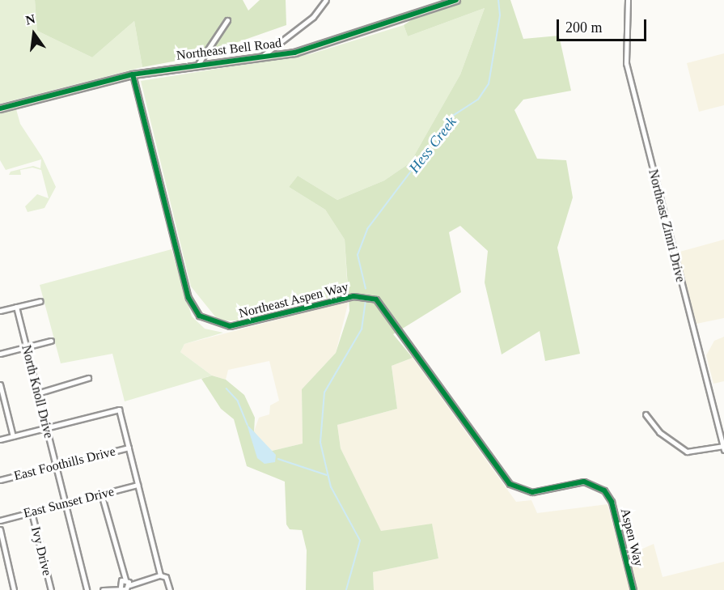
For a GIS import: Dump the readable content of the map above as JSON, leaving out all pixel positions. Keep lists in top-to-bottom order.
{
  "streets": {
    "main road": ["Northeast Bell Road"],
    "street": [
      "Northeast Zimri Drive",
      "Northeast Aspen Way",
      "North Knoll Drive",
      "East Foothills Drive",
      "East Sunset Drive",
      "Aspen Way",
      "Ivy Drive"
    ]
  },
  "crossings": [
    ["Northeast Bell Road", "Northeast Aspen Way"],
    ["Northeast Aspen Way", "Aspen Way"],
    ["North Knoll Drive", "East Foothills Drive"],
    ["North Knoll Drive", "East Sunset Drive"],
    ["East Sunset Drive", "Ivy Drive"]
  ],
  "water": ["Hess Creek"],
  "scale_bar": "200 m",
  "north": "top"
}
